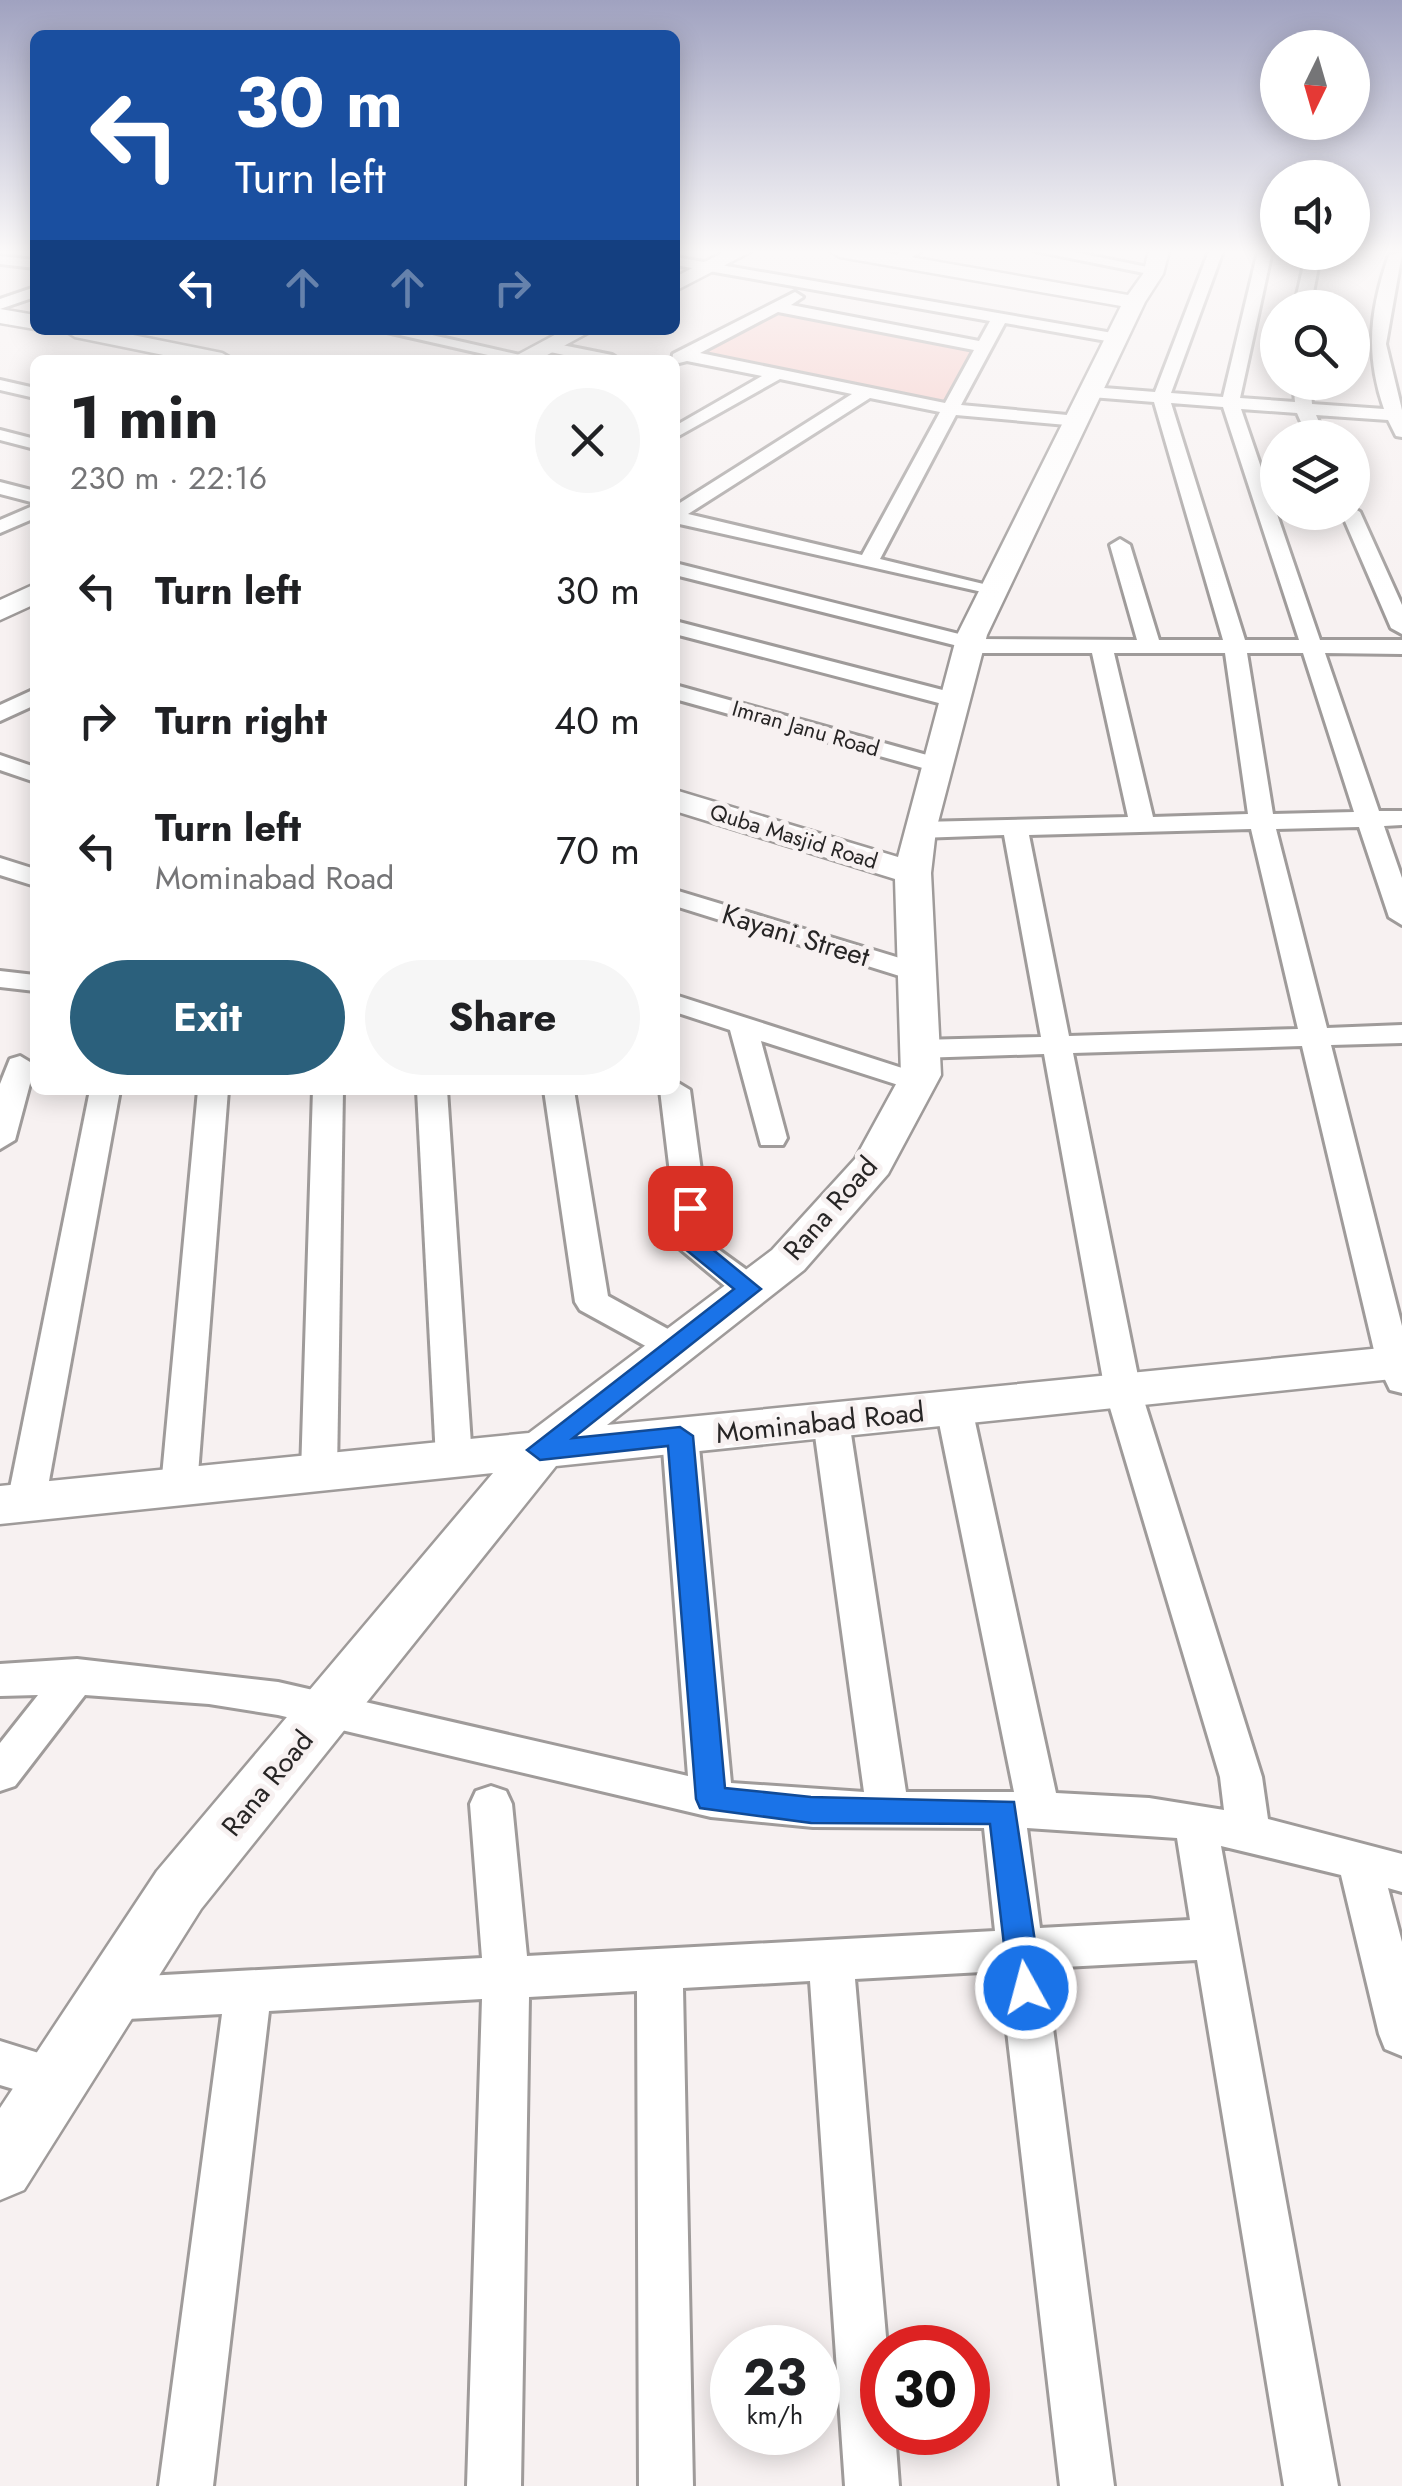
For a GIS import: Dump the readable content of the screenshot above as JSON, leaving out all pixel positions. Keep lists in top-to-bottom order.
{
  "streets": {
    "street": [
      "Imran Janu Road",
      "Quba Masjid Road",
      "Kayani Street",
      "Rana Road",
      "Mominabad Road"
    ]
  },
  "crossings": [
    ["Rana Road", "Mominabad Road"]
  ],
  "north": "bottom",
  "page": {
    "turn": ["30 m", "Turn left"],
    "heading": ["1 min", "230 m · 22:16"],
    "list": [
      {
        "name": "Turn left",
        "value": "30 m"
      },
      {
        "name": "Turn right",
        "value": "40 m"
      },
      {
        "name": "Turn left",
        "note": "Mominabad Road",
        "value": "70 m"
      }
    ],
    "buttons": ["Exit", "Share"],
    "speed": "23 km/h",
    "limit": "30"
  }
}
